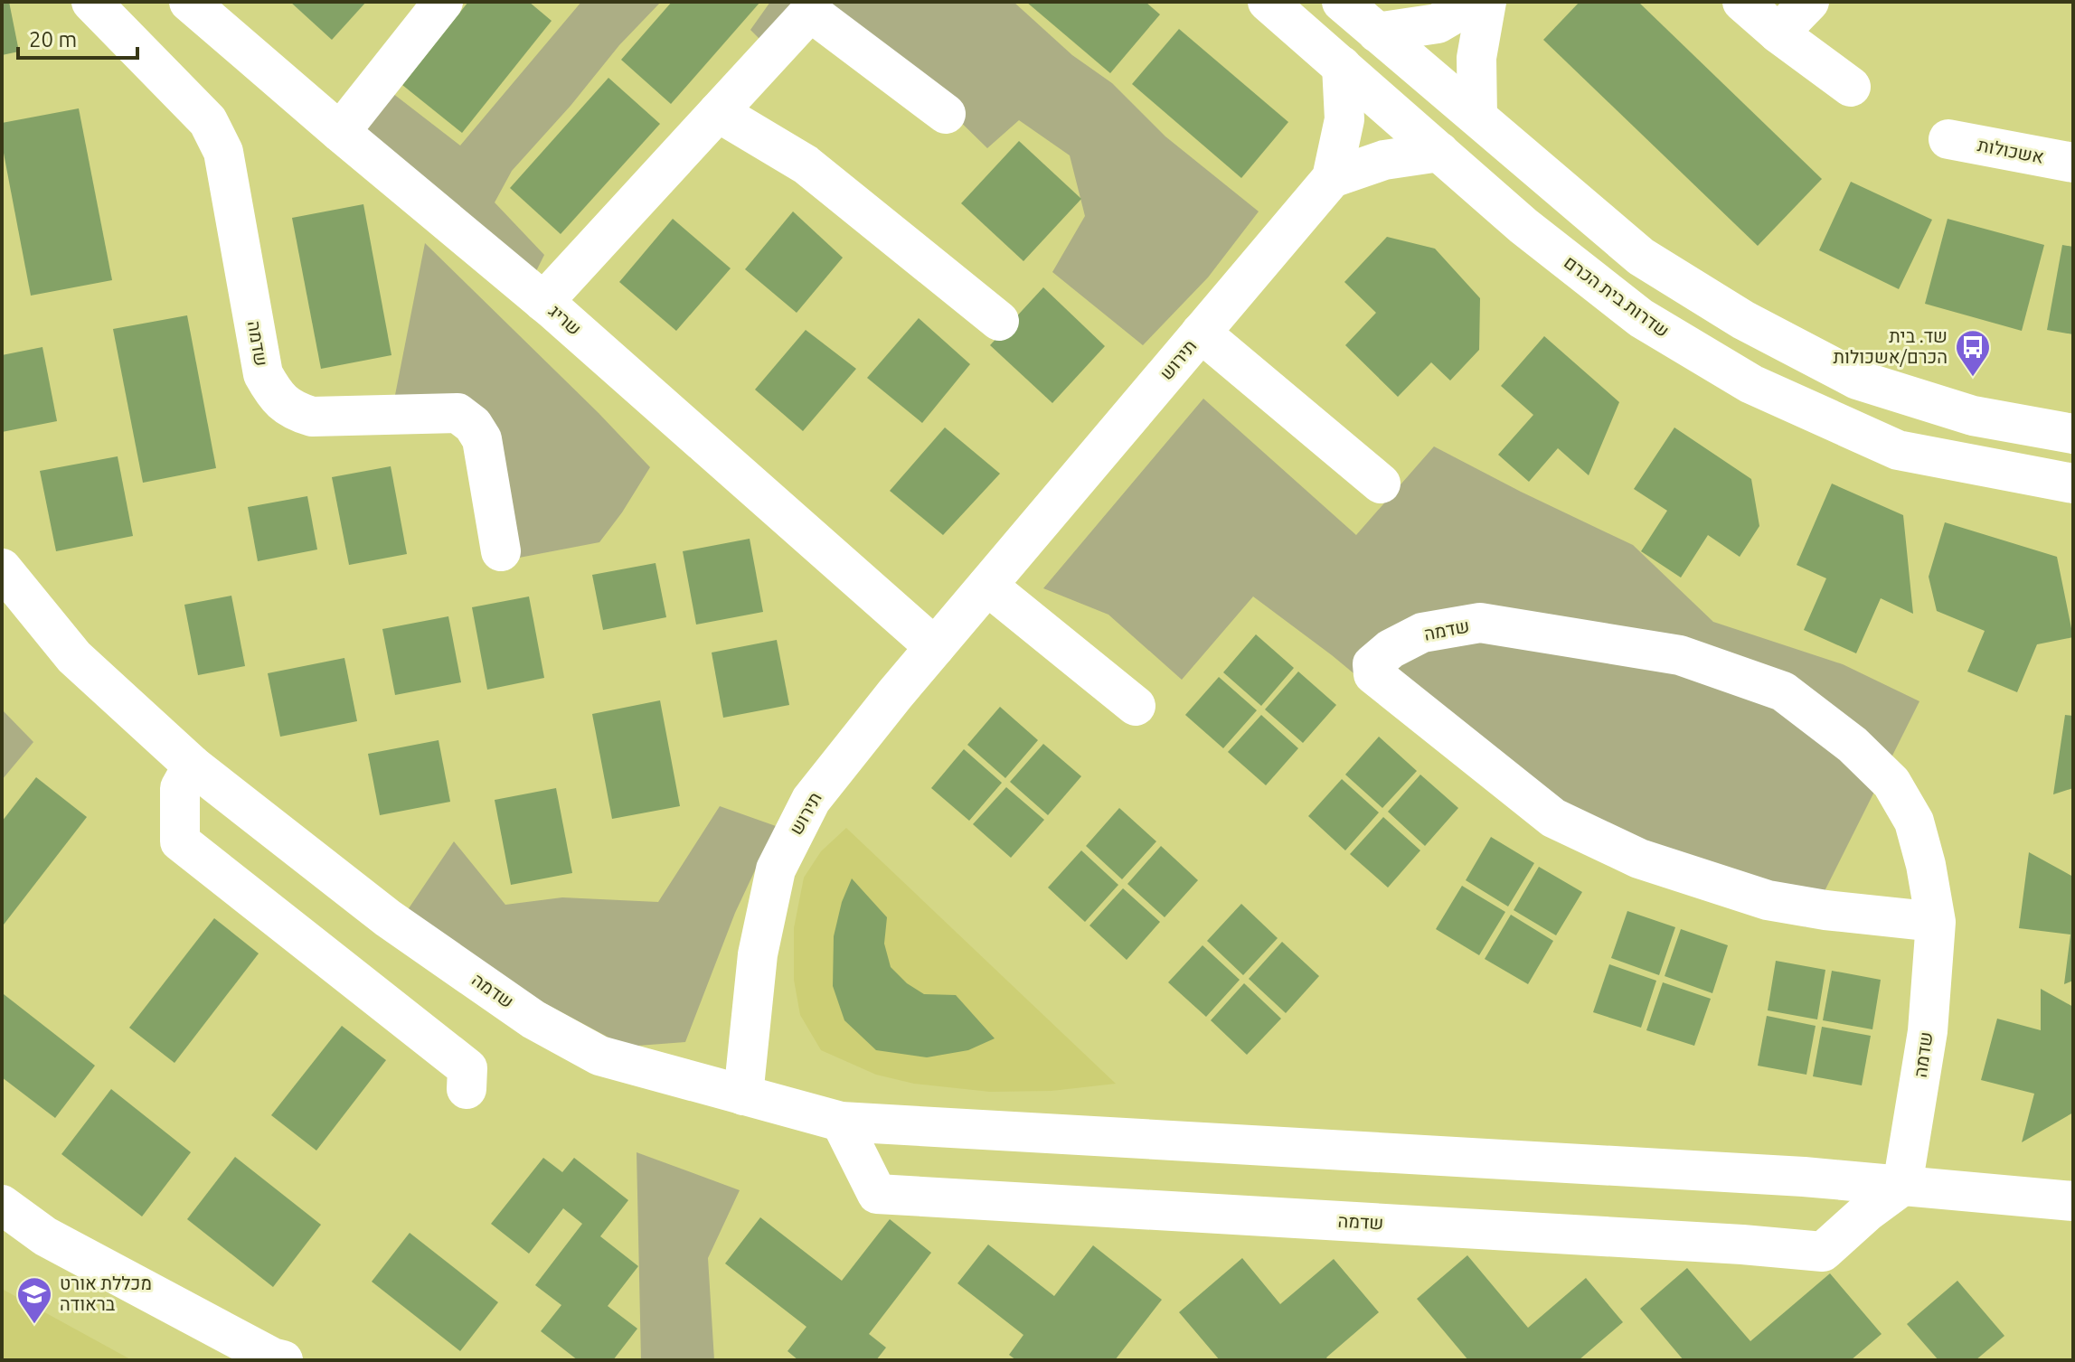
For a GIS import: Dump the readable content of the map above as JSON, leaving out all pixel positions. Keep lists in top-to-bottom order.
{
  "streets": {
    "street": [
      "אשכולות",
      "שדרות בית הכרם",
      "שריג",
      "שדמה",
      "תירוש"
    ]
  },
  "crossings": [
    ["שריג", "תירוש"],
    ["שדמה", "תירוש"]
  ],
  "places": {
    "bus stop": ["שד. בית הכרם/אשכולות"],
    "school or university": ["מכללת אורט בראודה"]
  },
  "scale_bar": "20 m"
}
